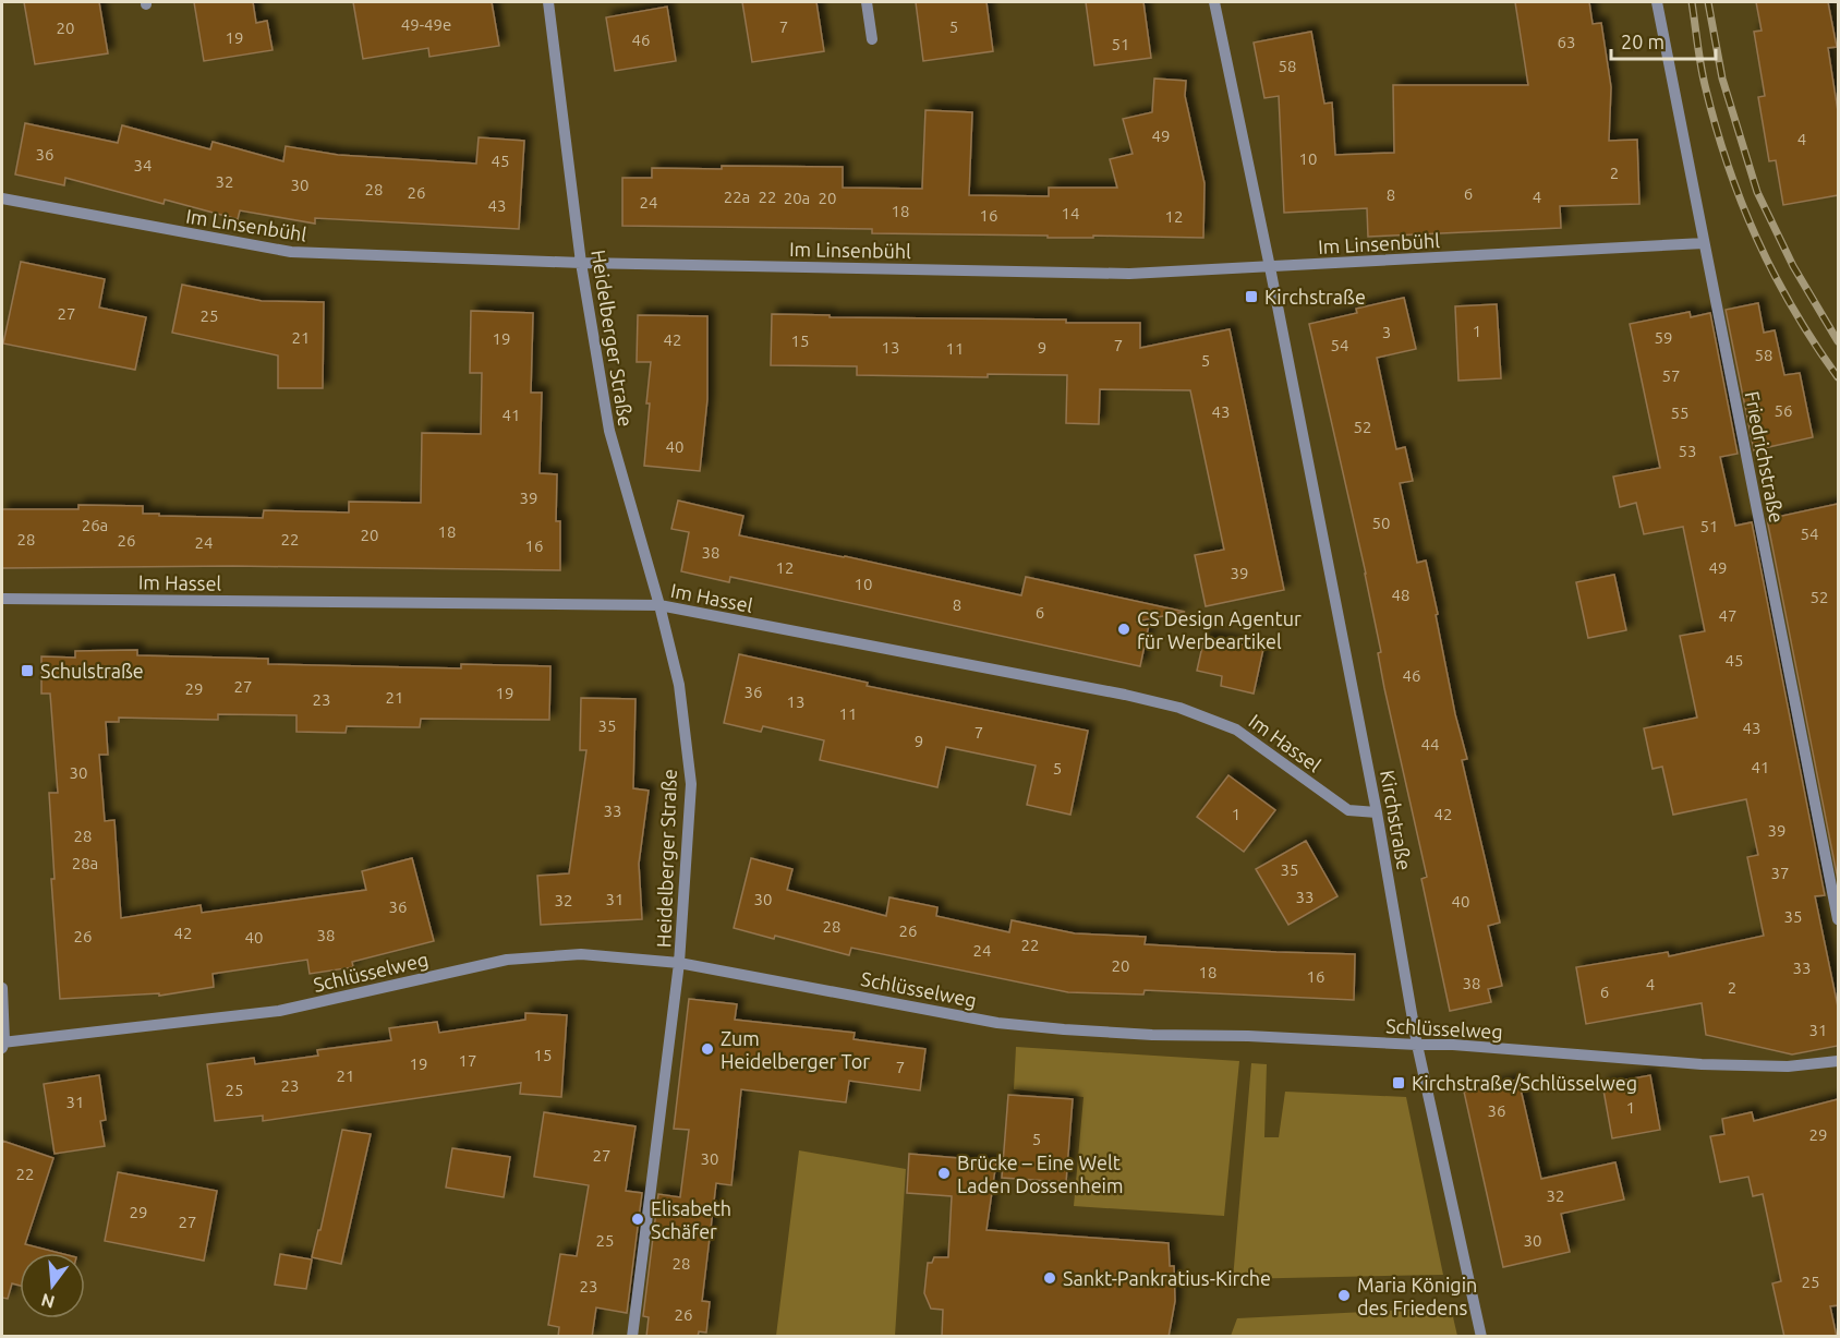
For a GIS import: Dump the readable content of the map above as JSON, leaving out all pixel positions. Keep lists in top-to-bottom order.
{
  "streets": {
    "street": [
      "Im Linsenbühl",
      "Heidelberger Straße",
      "Friedrichstraße",
      "Im Hassel",
      "Kirchstraße",
      "Schlüsselweg"
    ]
  },
  "crossings": [
    ["Im Linsenbühl", "Heidelberger Straße"],
    ["Im Linsenbühl", "Friedrichstraße"],
    ["Im Linsenbühl", "Kirchstraße"],
    ["Heidelberger Straße", "Im Hassel"],
    ["Heidelberger Straße", "Schlüsselweg"],
    ["Im Hassel", "Kirchstraße"],
    ["Kirchstraße", "Schlüsselweg"]
  ],
  "places": {
    "transit": ["Kirchstraße", "Schulstraße", "Kirchstraße/Schlüsselweg"],
    "other": [
      "CS Design Agentur für Werbeartikel",
      "Zum Heidelberger Tor",
      "Brücke – Eine Welt Laden Dossenheim",
      "Elisabeth Schäfer",
      "Sankt-Pankratius-Kirche",
      "Maria Königin des Friedens"
    ]
  },
  "house_numbers": [
    "49-49e",
    "7",
    "5",
    "20",
    "19",
    "46",
    "63",
    "51",
    "58",
    "49",
    "4",
    "36",
    "10",
    "45",
    "34",
    "2",
    "32",
    "30",
    "28",
    "26",
    "6",
    "8",
    "22a",
    "22",
    "4",
    "20a",
    "20",
    "24",
    "43",
    "18",
    "14",
    "16",
    "12",
    "27",
    "25",
    "1",
    "3",
    "21",
    "59",
    "19",
    "42",
    "15",
    "7",
    "54",
    "13",
    "9",
    "11",
    "58",
    "5",
    "57",
    "56",
    "43",
    "55",
    "41",
    "52",
    "40",
    "53",
    "39",
    "50",
    "26a",
    "51",
    "18",
    "54",
    "20",
    "28",
    "22",
    "26",
    "24",
    "16",
    "38",
    "12",
    "49",
    "39",
    "10",
    "48",
    "52",
    "8",
    "6",
    "47",
    "45",
    "46",
    "27",
    "29",
    "36",
    "19",
    "21",
    "23",
    "13",
    "11",
    "35",
    "43",
    "7",
    "9",
    "44",
    "41",
    "5",
    "30",
    "33",
    "1",
    "42",
    "39",
    "28",
    "28a",
    "35",
    "37",
    "33",
    "31",
    "30",
    "32",
    "40",
    "36",
    "35",
    "28",
    "26",
    "42",
    "38",
    "26",
    "40",
    "22",
    "24",
    "20",
    "33",
    "18",
    "16",
    "38",
    "4",
    "2",
    "6",
    "31",
    "15",
    "17",
    "19",
    "7",
    "21",
    "23",
    "25",
    "31",
    "1",
    "36",
    "29",
    "5",
    "27",
    "30",
    "22",
    "32",
    "29",
    "27",
    "25",
    "30",
    "28",
    "25",
    "23",
    "26"
  ],
  "scale_bar": "20 m",
  "north": "bottom"
}
